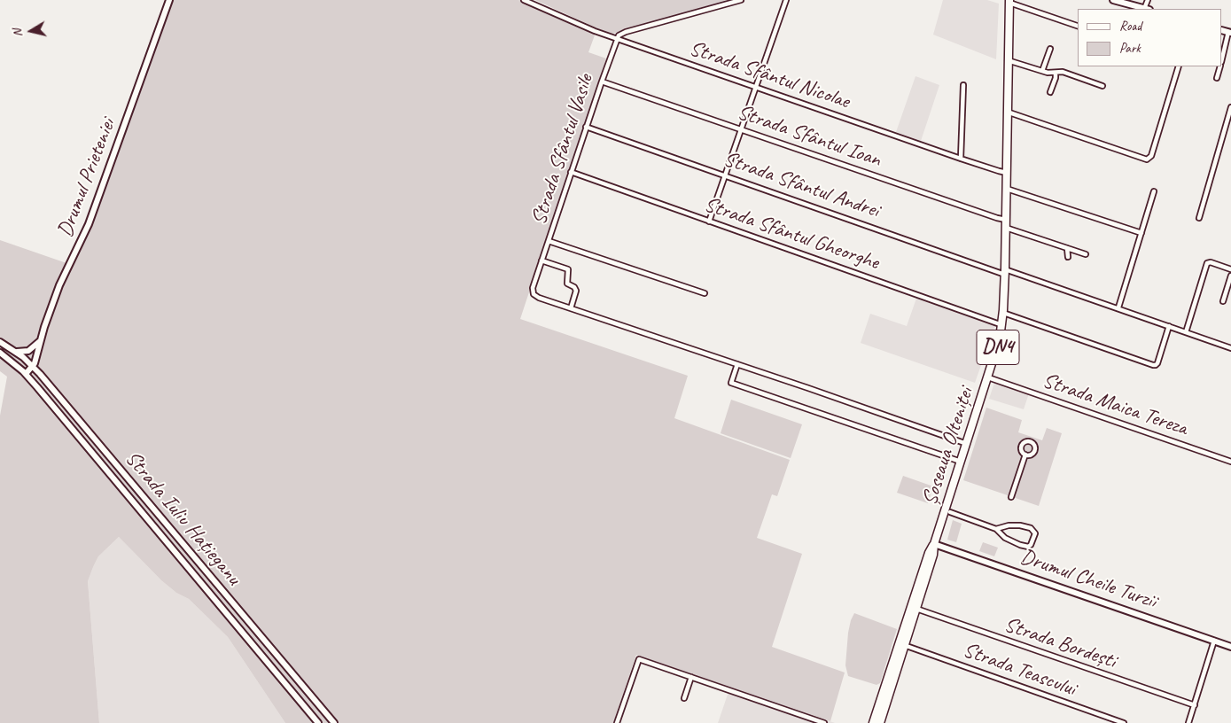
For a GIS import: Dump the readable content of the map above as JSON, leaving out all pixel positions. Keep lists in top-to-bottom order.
{
  "streets": {
    "main road": [
      "Drumul Prieteniei",
      "DN4",
      "Șoseaua Olteniței",
      "Strada Iuliu Hațieganu",
      "Drumul Cheile Turzii"
    ],
    "street": [
      "Strada Sfântul Nicolae",
      "Strada Sfântul Ioan",
      "Strada Sfântul Vasile",
      "Strada Sfântul Andrei",
      "Strada Sfântul Gheorghe",
      "Strada Maica Tereza",
      "Strada Bordești",
      "Strada Teascului"
    ]
  },
  "crossings": [
    ["Strada Sfântul Nicolae", "Strada Sfântul Vasile"],
    ["Strada Sfântul Nicolae", "Șoseaua Olteniței"],
    ["Strada Sfântul Ioan", "Strada Sfântul Vasile"],
    ["Strada Sfântul Ioan", "Șoseaua Olteniței"],
    ["Strada Sfântul Vasile", "Strada Sfântul Andrei"],
    ["Strada Sfântul Vasile", "Strada Sfântul Gheorghe"],
    ["Drumul Prieteniei", "Strada Iuliu Hațieganu"],
    ["Strada Sfântul Andrei", "Șoseaua Olteniței"],
    ["Strada Sfântul Gheorghe", "Șoseaua Olteniței"],
    ["Strada Maica Tereza", "Șoseaua Olteniței"],
    ["Șoseaua Olteniței", "Drumul Cheile Turzii"],
    ["Șoseaua Olteniței", "Strada Bordești"],
    ["Șoseaua Olteniței", "Strada Teascului"]
  ],
  "legend": ["Road", "Park"],
  "north": "left"
}
